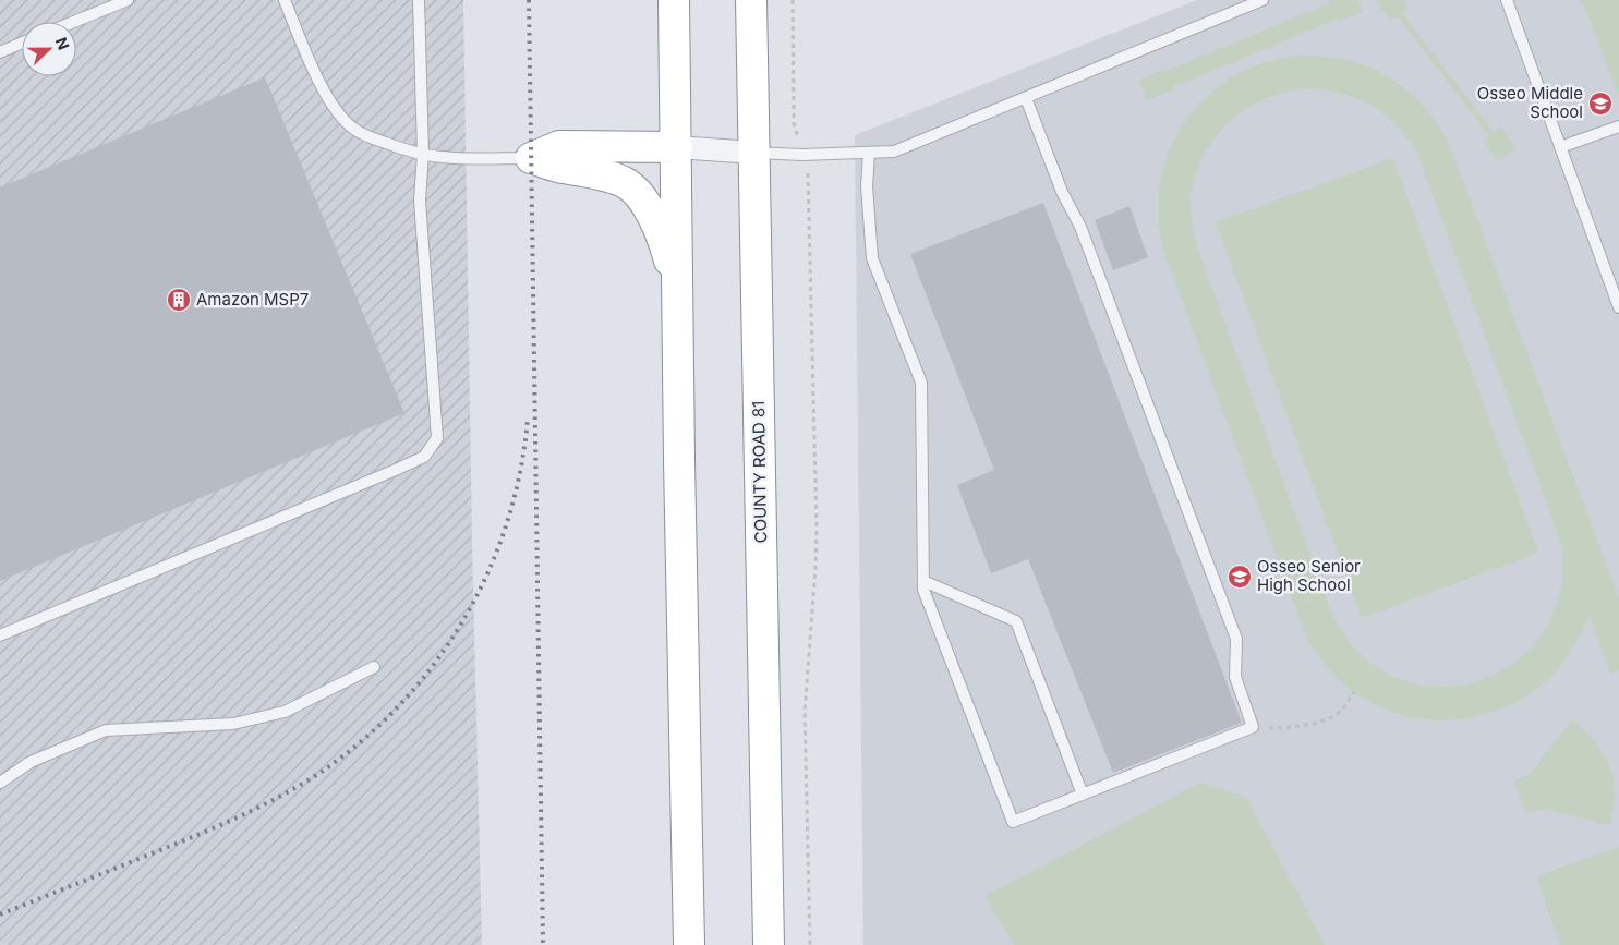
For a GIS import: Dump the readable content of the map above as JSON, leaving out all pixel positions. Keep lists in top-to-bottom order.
{
  "streets": {
    "highway": ["COUNTY ROAD 81"]
  },
  "places": {
    "school or university": ["Osseo Middle School", "Osseo Senior High School"],
    "building": ["Amazon MSP7"]
  },
  "north": "right"
}
